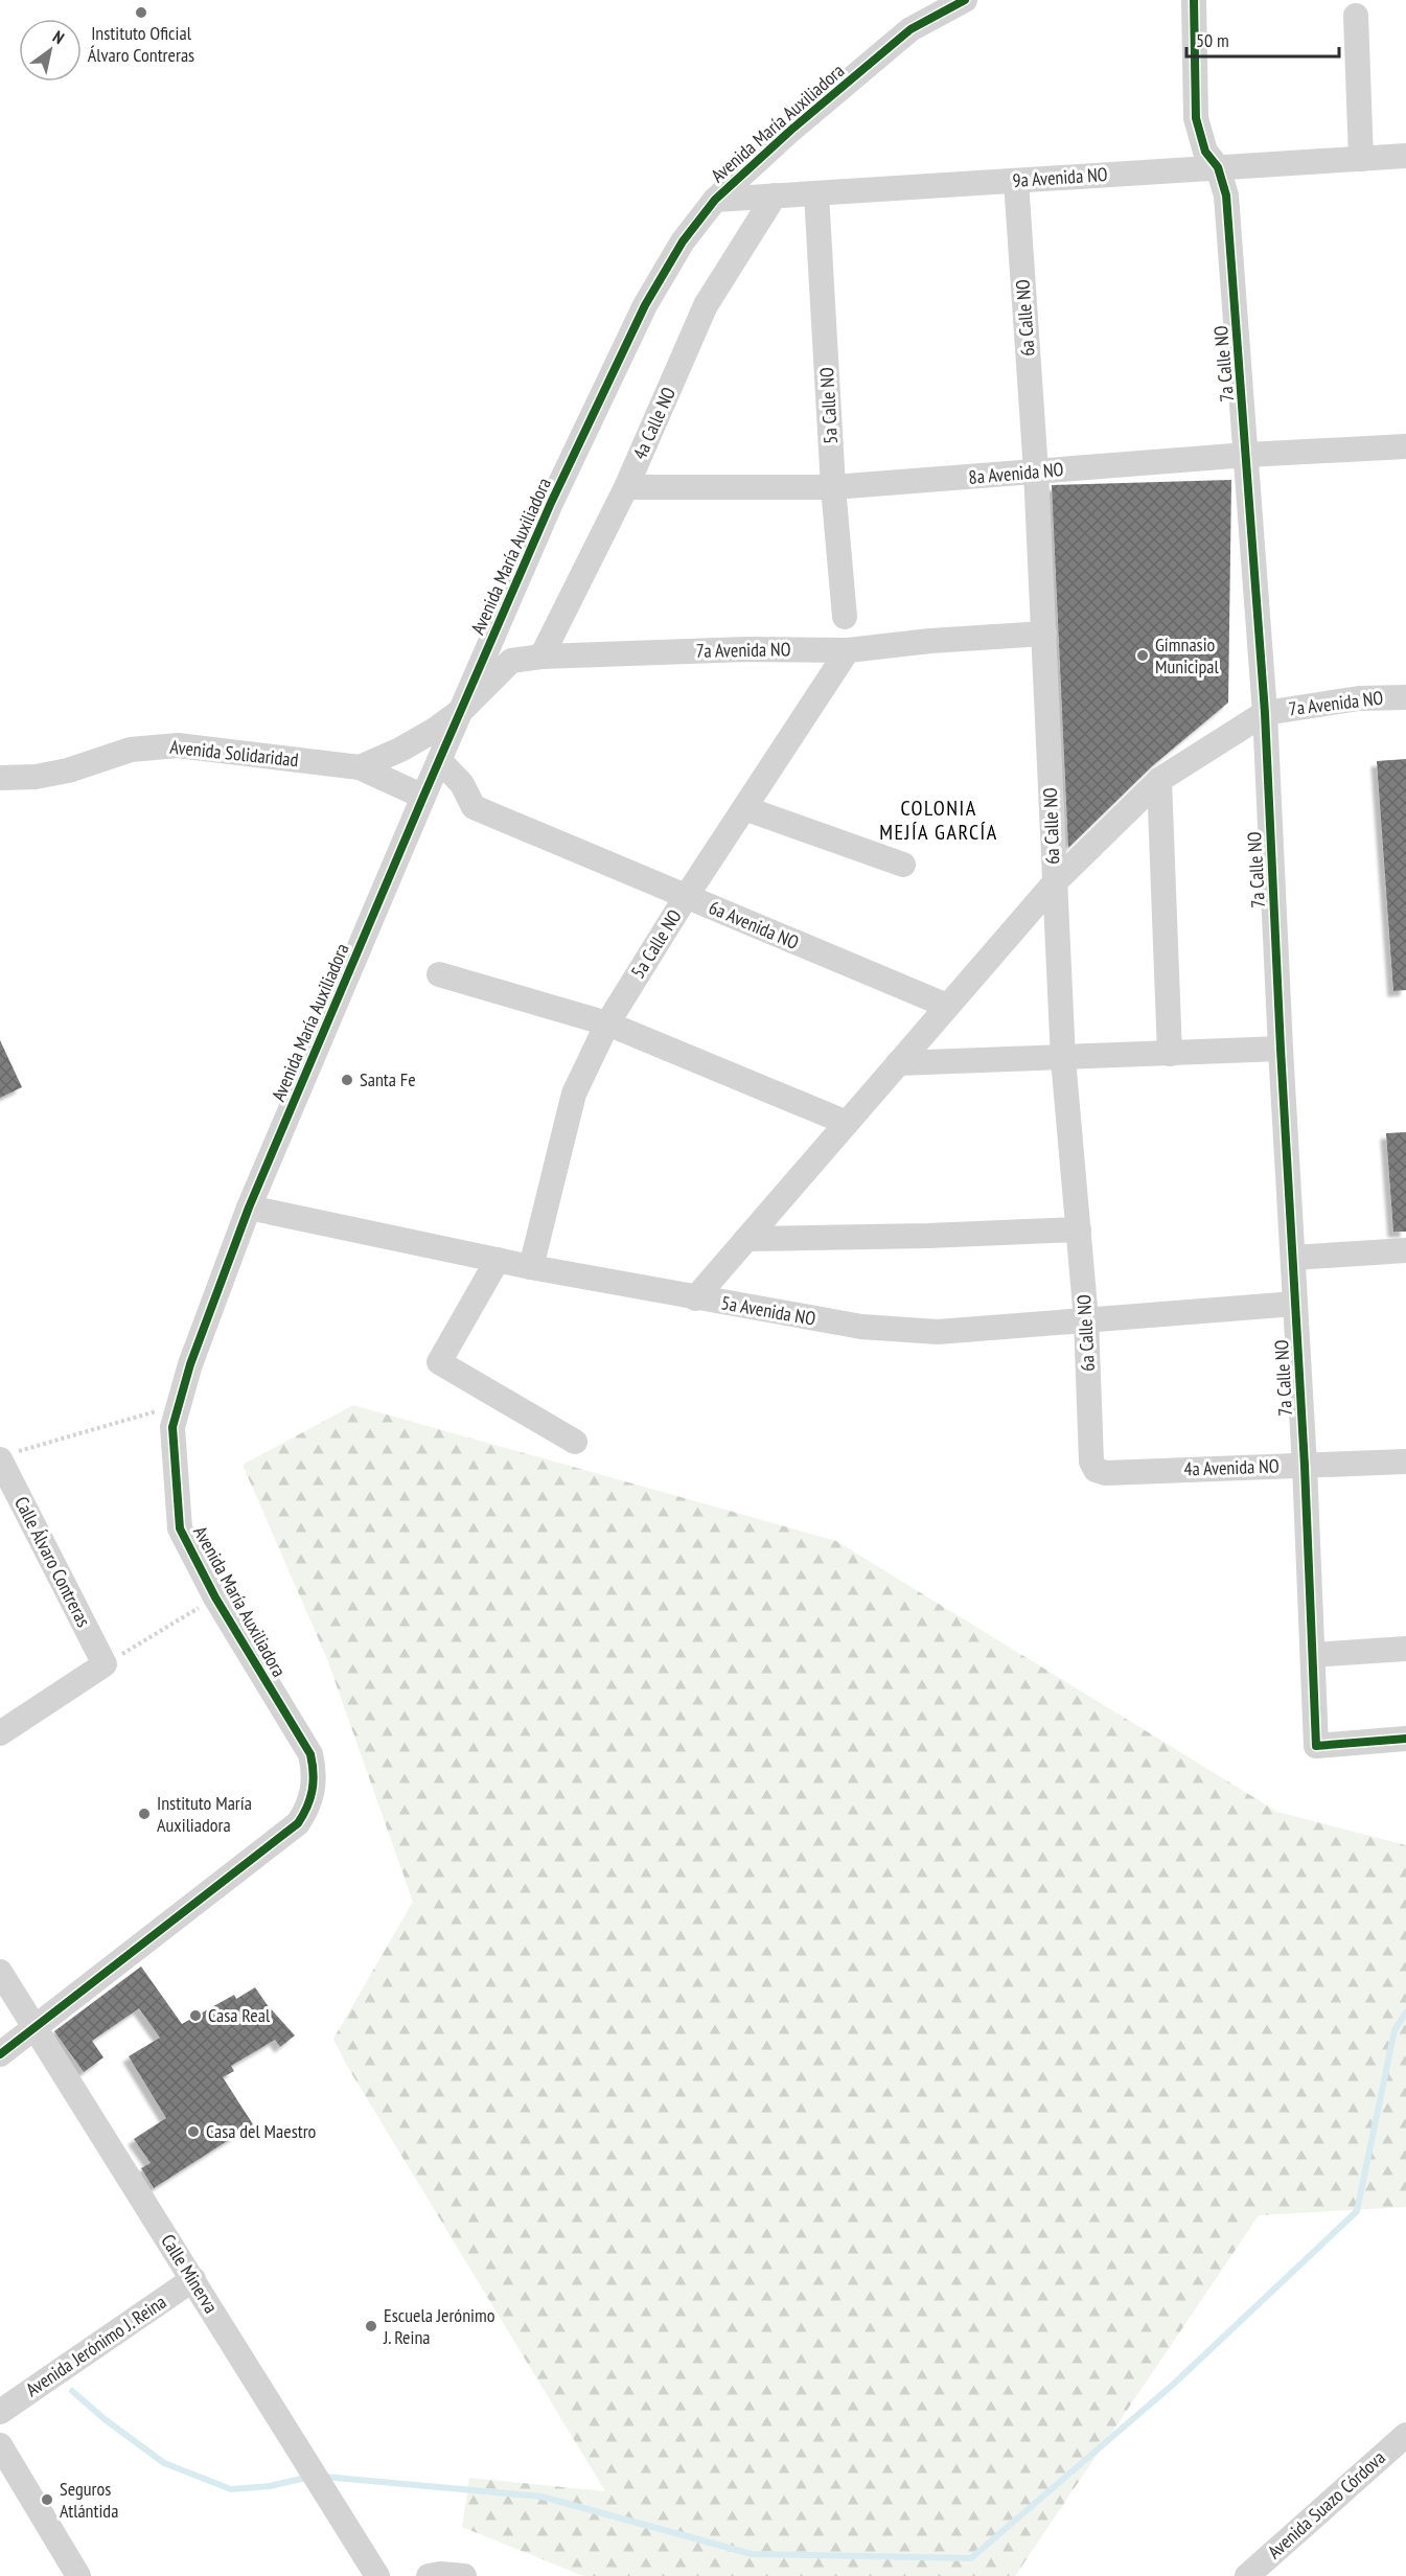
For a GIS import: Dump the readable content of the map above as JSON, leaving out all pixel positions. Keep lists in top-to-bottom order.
{
  "streets": {
    "street": [
      "Avenida María Auxiliadora",
      "9a Avenida NO",
      "6a Calle NO",
      "7a Calle NO",
      "5a Calle NO",
      "4a Calle NO",
      "8a Avenida NO",
      "7a Avenida NO",
      "Avenida Solidaridad",
      "6a Avenida NO",
      "5a Avenida NO",
      "4a Avenida NO",
      "Calle Álvaro Contreras",
      "Calle Minerva",
      "Avenida Jerónimo J. Reina",
      "Avenida Suazo Córdova"
    ]
  },
  "crossings": [
    ["Avenida María Auxiliadora", "9a Avenida NO"],
    ["Avenida María Auxiliadora", "7a Avenida NO"],
    ["Avenida María Auxiliadora", "Avenida Solidaridad"],
    ["Avenida María Auxiliadora", "6a Avenida NO"],
    ["Avenida María Auxiliadora", "5a Avenida NO"],
    ["Avenida María Auxiliadora", "Calle Minerva"],
    ["9a Avenida NO", "6a Calle NO"],
    ["9a Avenida NO", "7a Calle NO"],
    ["9a Avenida NO", "5a Calle NO"],
    ["9a Avenida NO", "4a Calle NO"],
    ["6a Calle NO", "8a Avenida NO"],
    ["6a Calle NO", "7a Avenida NO"],
    ["6a Calle NO", "5a Avenida NO"],
    ["6a Calle NO", "4a Avenida NO"],
    ["7a Calle NO", "8a Avenida NO"],
    ["7a Calle NO", "7a Avenida NO"],
    ["7a Calle NO", "5a Avenida NO"],
    ["7a Calle NO", "4a Avenida NO"],
    ["5a Calle NO", "8a Avenida NO"],
    ["5a Calle NO", "7a Avenida NO"],
    ["5a Calle NO", "6a Avenida NO"],
    ["5a Calle NO", "5a Avenida NO"],
    ["4a Calle NO", "8a Avenida NO"],
    ["4a Calle NO", "7a Avenida NO"],
    ["Calle Minerva", "Avenida Jerónimo J. Reina"]
  ],
  "districts": ["COLONIA MEJÍA GARCÍA"],
  "places": [
    "Instituto Oficial Álvaro Contreras",
    "Gimnasio Municipal",
    "Santa Fe",
    "Instituto María Auxiliadora",
    "Casa Real",
    "Casa del Maestro",
    "Escuela Jerónimo J. Reina",
    "Seguros Atlántida"
  ],
  "scale_bar": "50 m",
  "north": "top right"
}
